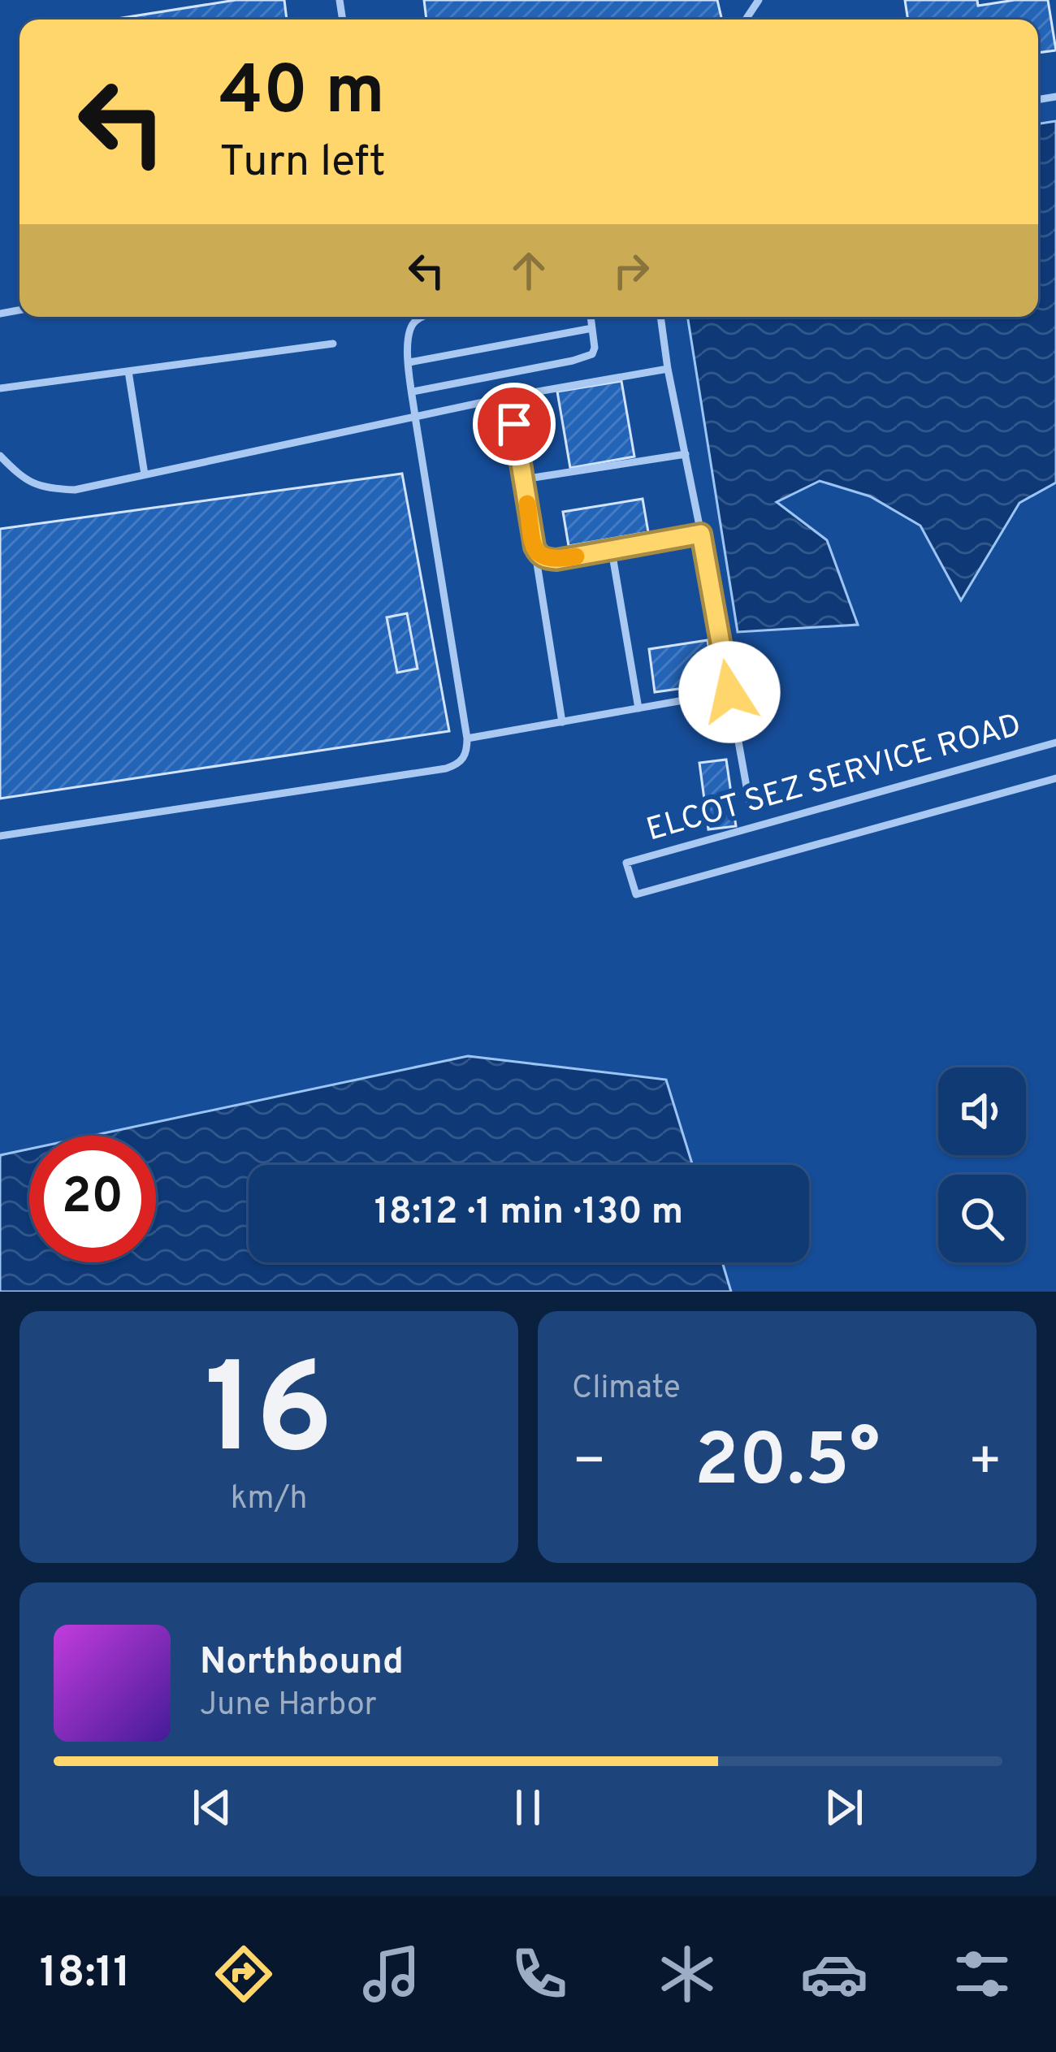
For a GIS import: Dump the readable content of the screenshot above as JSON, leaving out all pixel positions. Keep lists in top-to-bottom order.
{
  "streets": {
    "lane": ["ELCOT SEZ SERVICE ROAD"]
  },
  "page": {
    "turn": ["40 m", "Turn left"],
    "limit": "20",
    "trip": "18:12 · 1 min · 130 m",
    "tile": [
      ["16", "km/h"],
      "Climate"
    ],
    "heat": ["−", "20.5°", "+"],
    "song": ["Northbound", "June Harbor"],
    "tabs": "18:11"
  }
}
